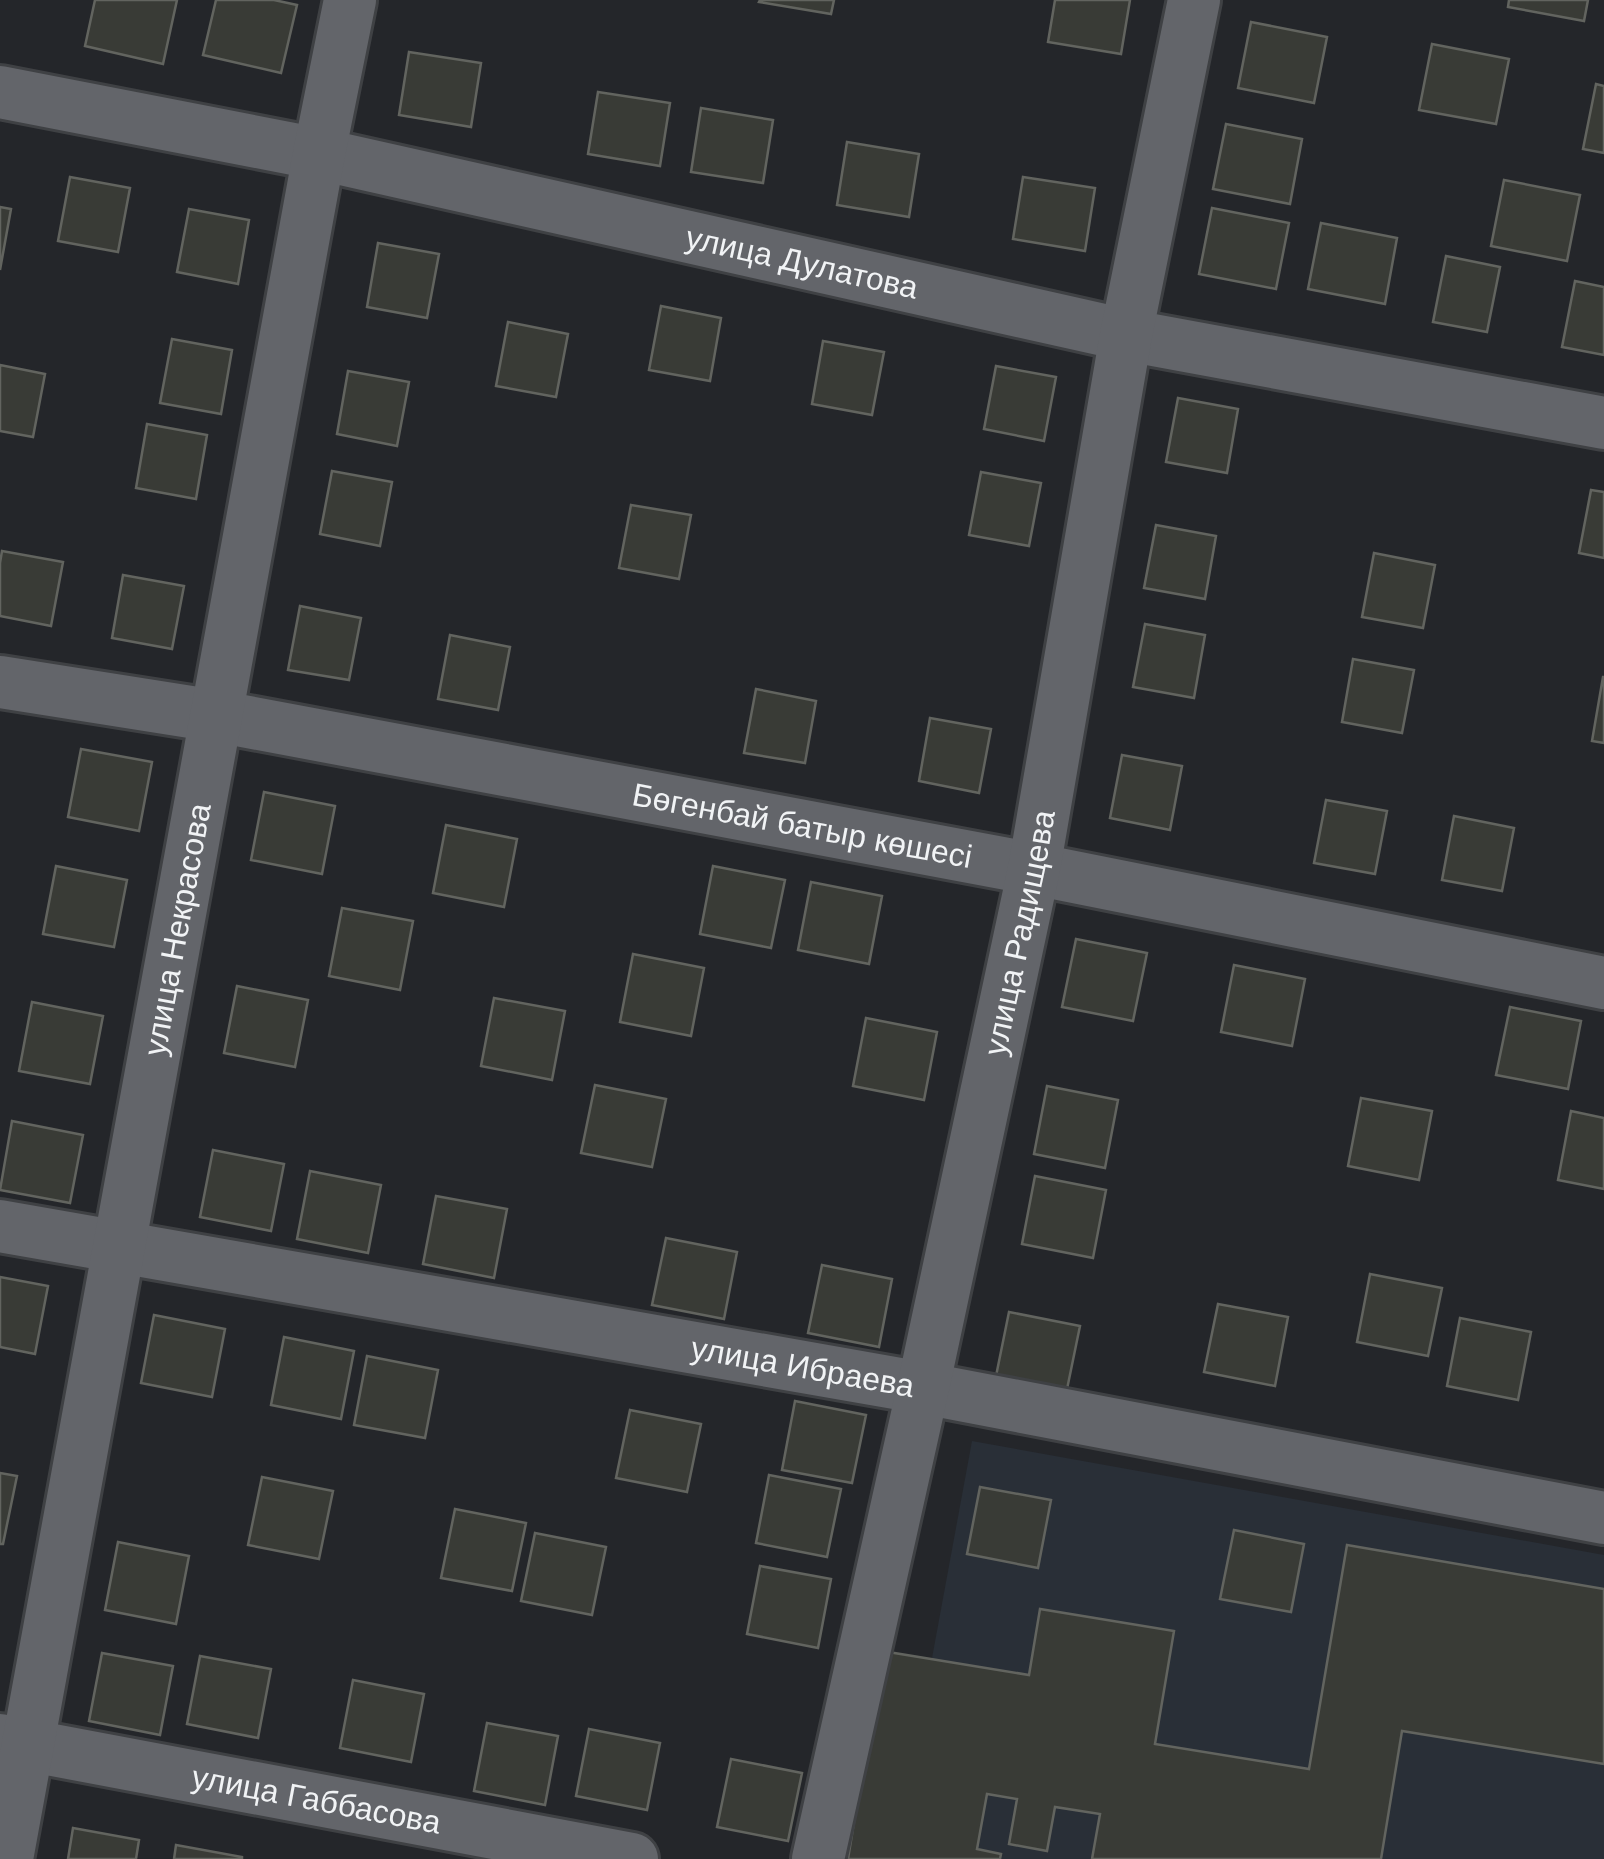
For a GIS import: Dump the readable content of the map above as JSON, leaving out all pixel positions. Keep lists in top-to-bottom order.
{
  "streets": {
    "street": [
      "улица Дулатова",
      "Бөгенбай батыр көшесі",
      "улица Некрасова",
      "улица Радищева",
      "улица Ибраева",
      "улица Габбасова"
    ]
  },
  "crossings": [
    ["улица Дулатова", "улица Некрасова"],
    ["улица Дулатова", "улица Радищева"],
    ["Бөгенбай батыр көшесі", "улица Некрасова"],
    ["Бөгенбай батыр көшесі", "улица Радищева"],
    ["улица Некрасова", "улица Ибраева"],
    ["улица Некрасова", "улица Габбасова"],
    ["улица Радищева", "улица Ибраева"]
  ]
}
